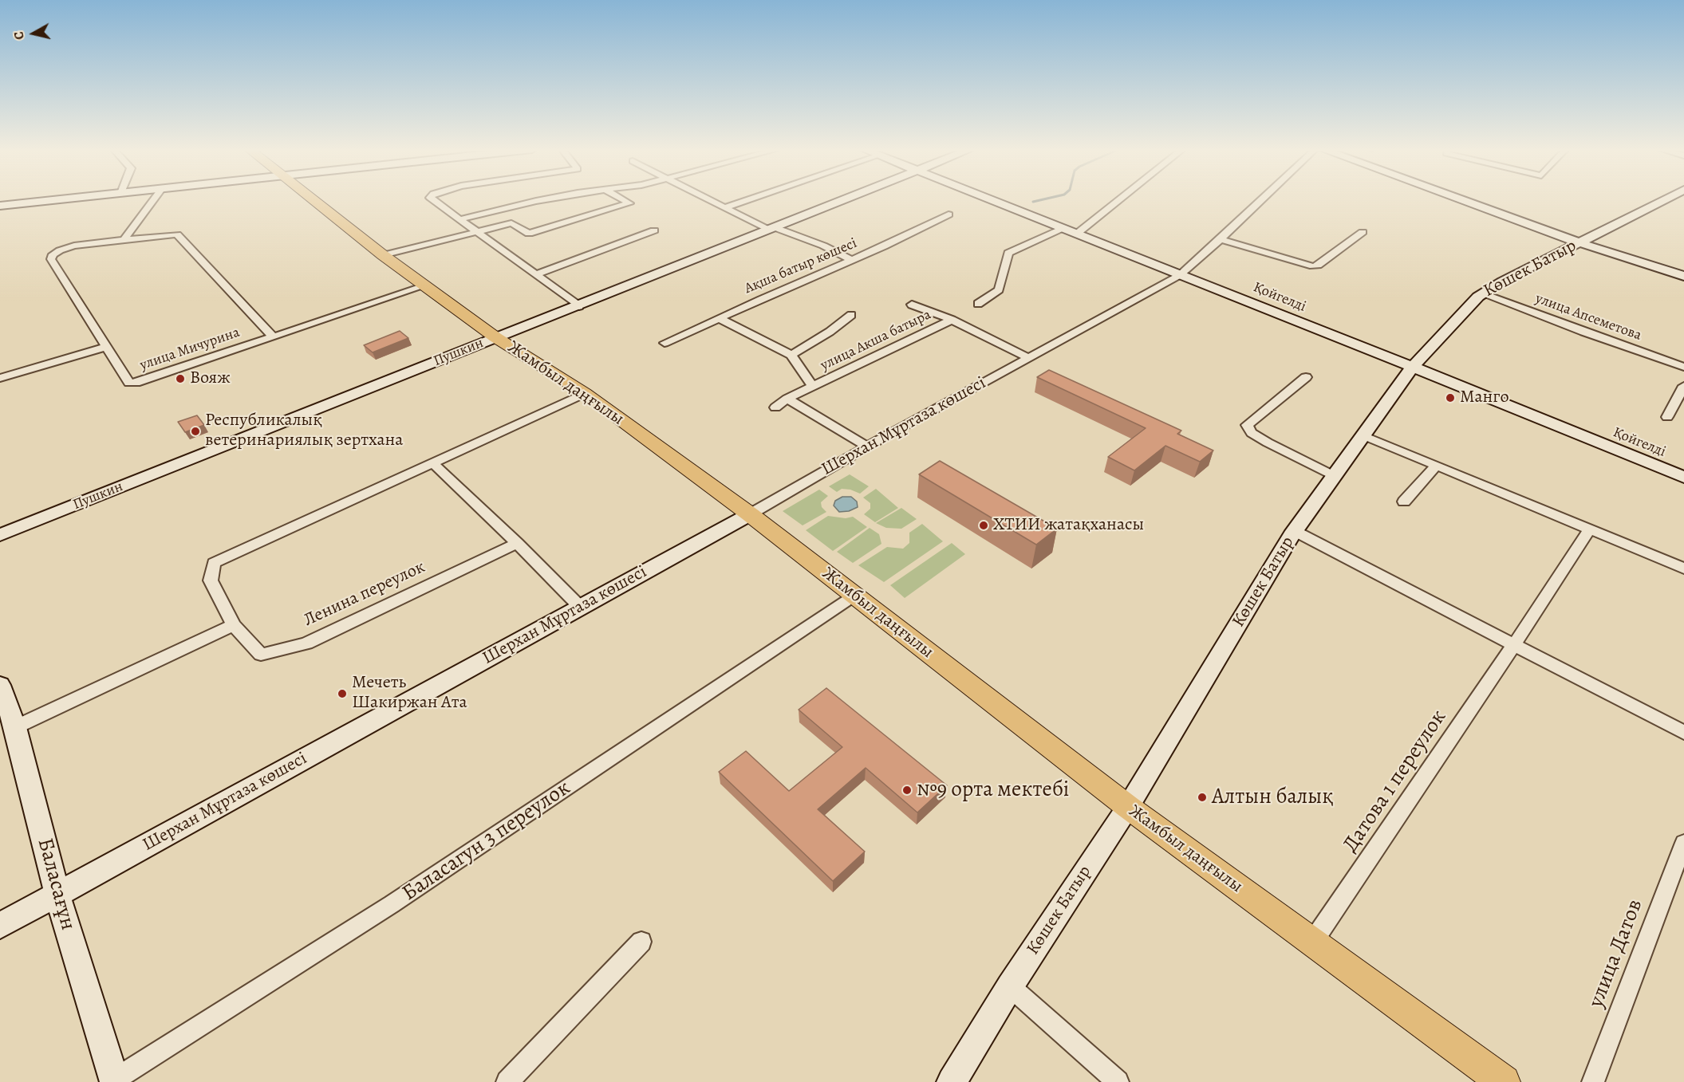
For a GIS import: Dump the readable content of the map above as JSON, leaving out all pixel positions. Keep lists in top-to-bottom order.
{
  "streets": {
    "main road": ["Жамбыл даңғылы"],
    "street": [
      "Ақша батыр көшесі",
      "Көшек Батыр",
      "Қойгелді",
      "улица Апсеметова",
      "улица Акша батыра",
      "улица Мичурина",
      "Пушкин",
      "Шерхан Мұртаза көшесі",
      "Ленина переулок",
      "Датова 1 переулок",
      "Баласагун 3 переулок",
      "Баласағұн",
      "улица Датов"
    ]
  },
  "crossings": [
    ["Ақша батыр көшесі", "улица Акша батыра"],
    ["Көшек Батыр", "Қойгелді"],
    ["Көшек Батыр", "улица Апсеметова"],
    ["Көшек Батыр", "Жамбыл даңғылы"],
    ["Қойгелді", "Шерхан Мұртаза көшесі"],
    ["улица Мичурина", "Жамбыл даңғылы"],
    ["Пушкин", "Жамбыл даңғылы"],
    ["Жамбыл даңғылы", "Шерхан Мұртаза көшесі"],
    ["Жамбыл даңғылы", "Ленина переулок"],
    ["Жамбыл даңғылы", "Датова 1 переулок"],
    ["Жамбыл даңғылы", "Баласагун 3 переулок"],
    ["Шерхан Мұртаза көшесі", "Баласағұн"],
    ["Баласагун 3 переулок", "Баласағұн"]
  ],
  "places": [
    "Вояж",
    "Манго",
    "Республикалық ветеринариялық зертхана",
    "ХТИИ жатақханасы",
    "Мечеть Шакиржан Ата",
    "№9 орта мектебі",
    "Алтын балық"
  ],
  "north": "left"
}
